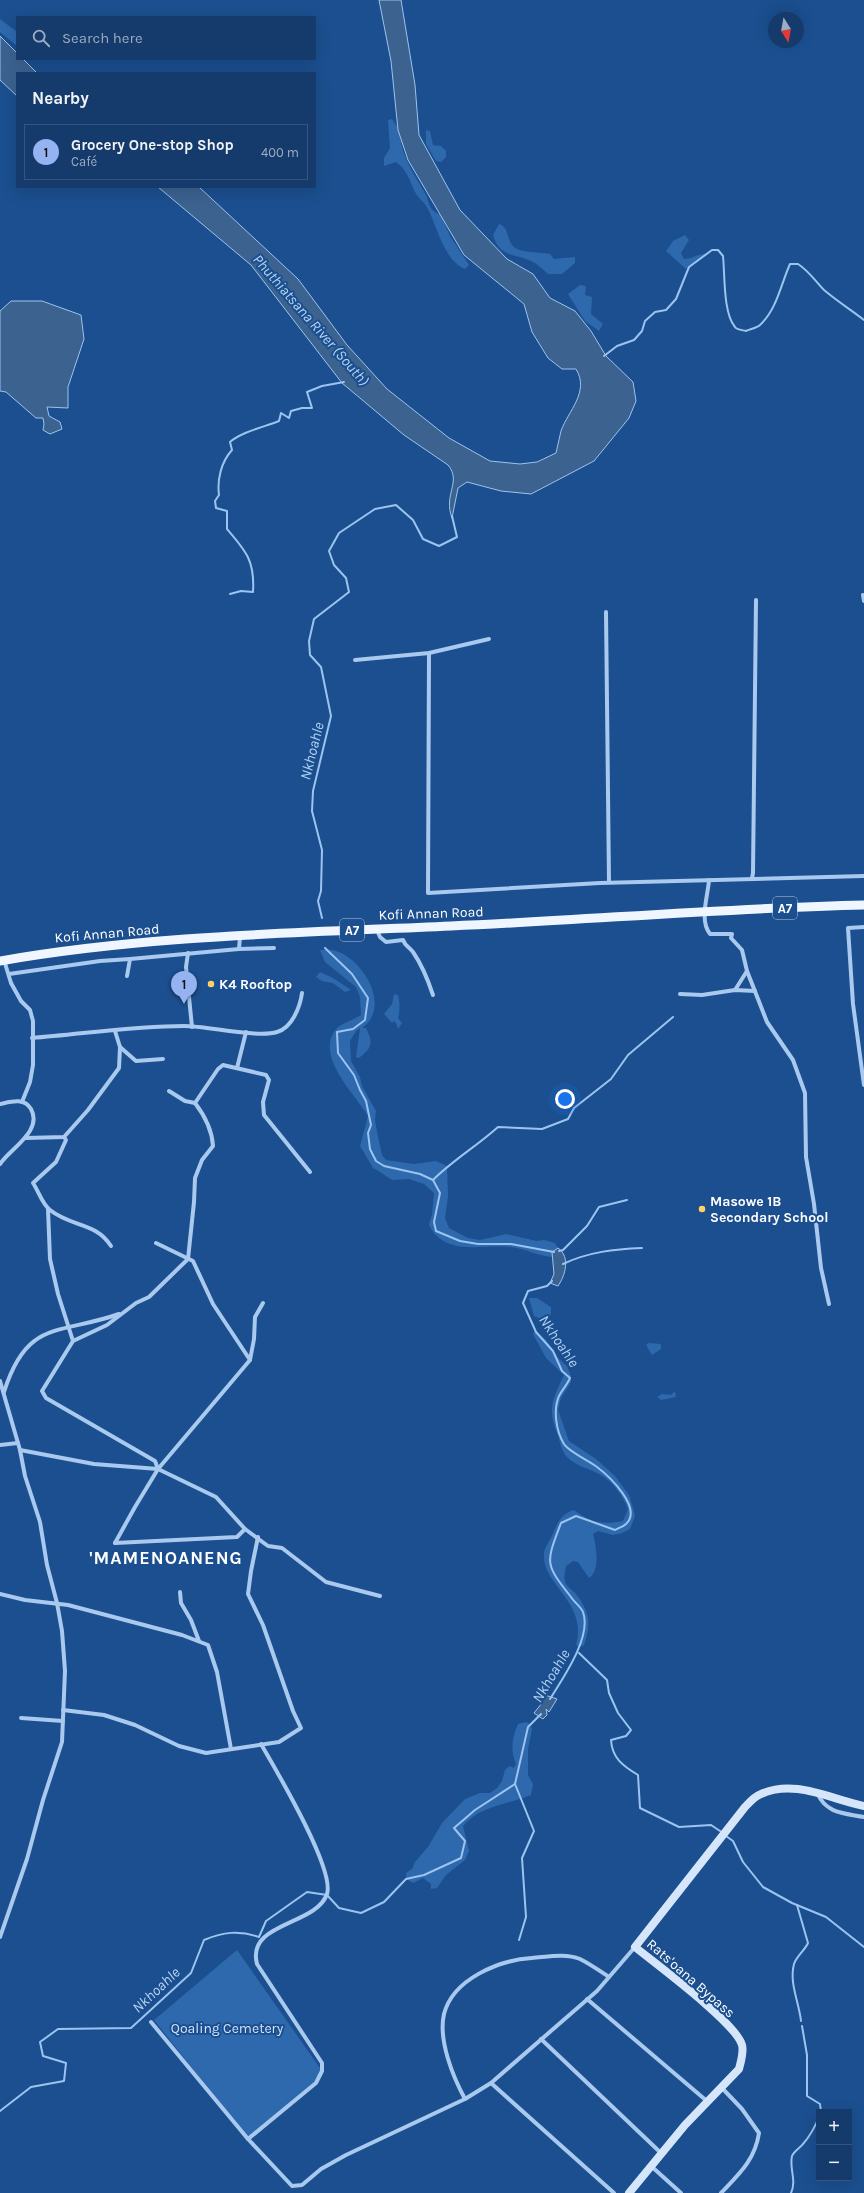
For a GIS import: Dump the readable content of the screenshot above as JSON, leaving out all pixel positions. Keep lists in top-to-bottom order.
{
  "streets": {
    "main road": ["A7", "Kofi Annan Road"],
    "street": ["Rats'oana Bypass"]
  },
  "districts": ["'MAMENOANENG"],
  "water": ["Phuthiatsana River (South)", "Nkhoahle"],
  "parks": ["Qoaling Cemetery"],
  "places": ["K4 Rooftop", "Masowe 1B Secondary School"],
  "north": "bottom",
  "page": {
    "search": "Search here",
    "heading": "Nearby",
    "list": [
      {
        "mark": "1",
        "name": "Grocery One-stop Shop",
        "note": "Café",
        "value": "400 m"
      }
    ],
    "pins": "1",
    "map_buttons": ["+", "−"]
  }
}
